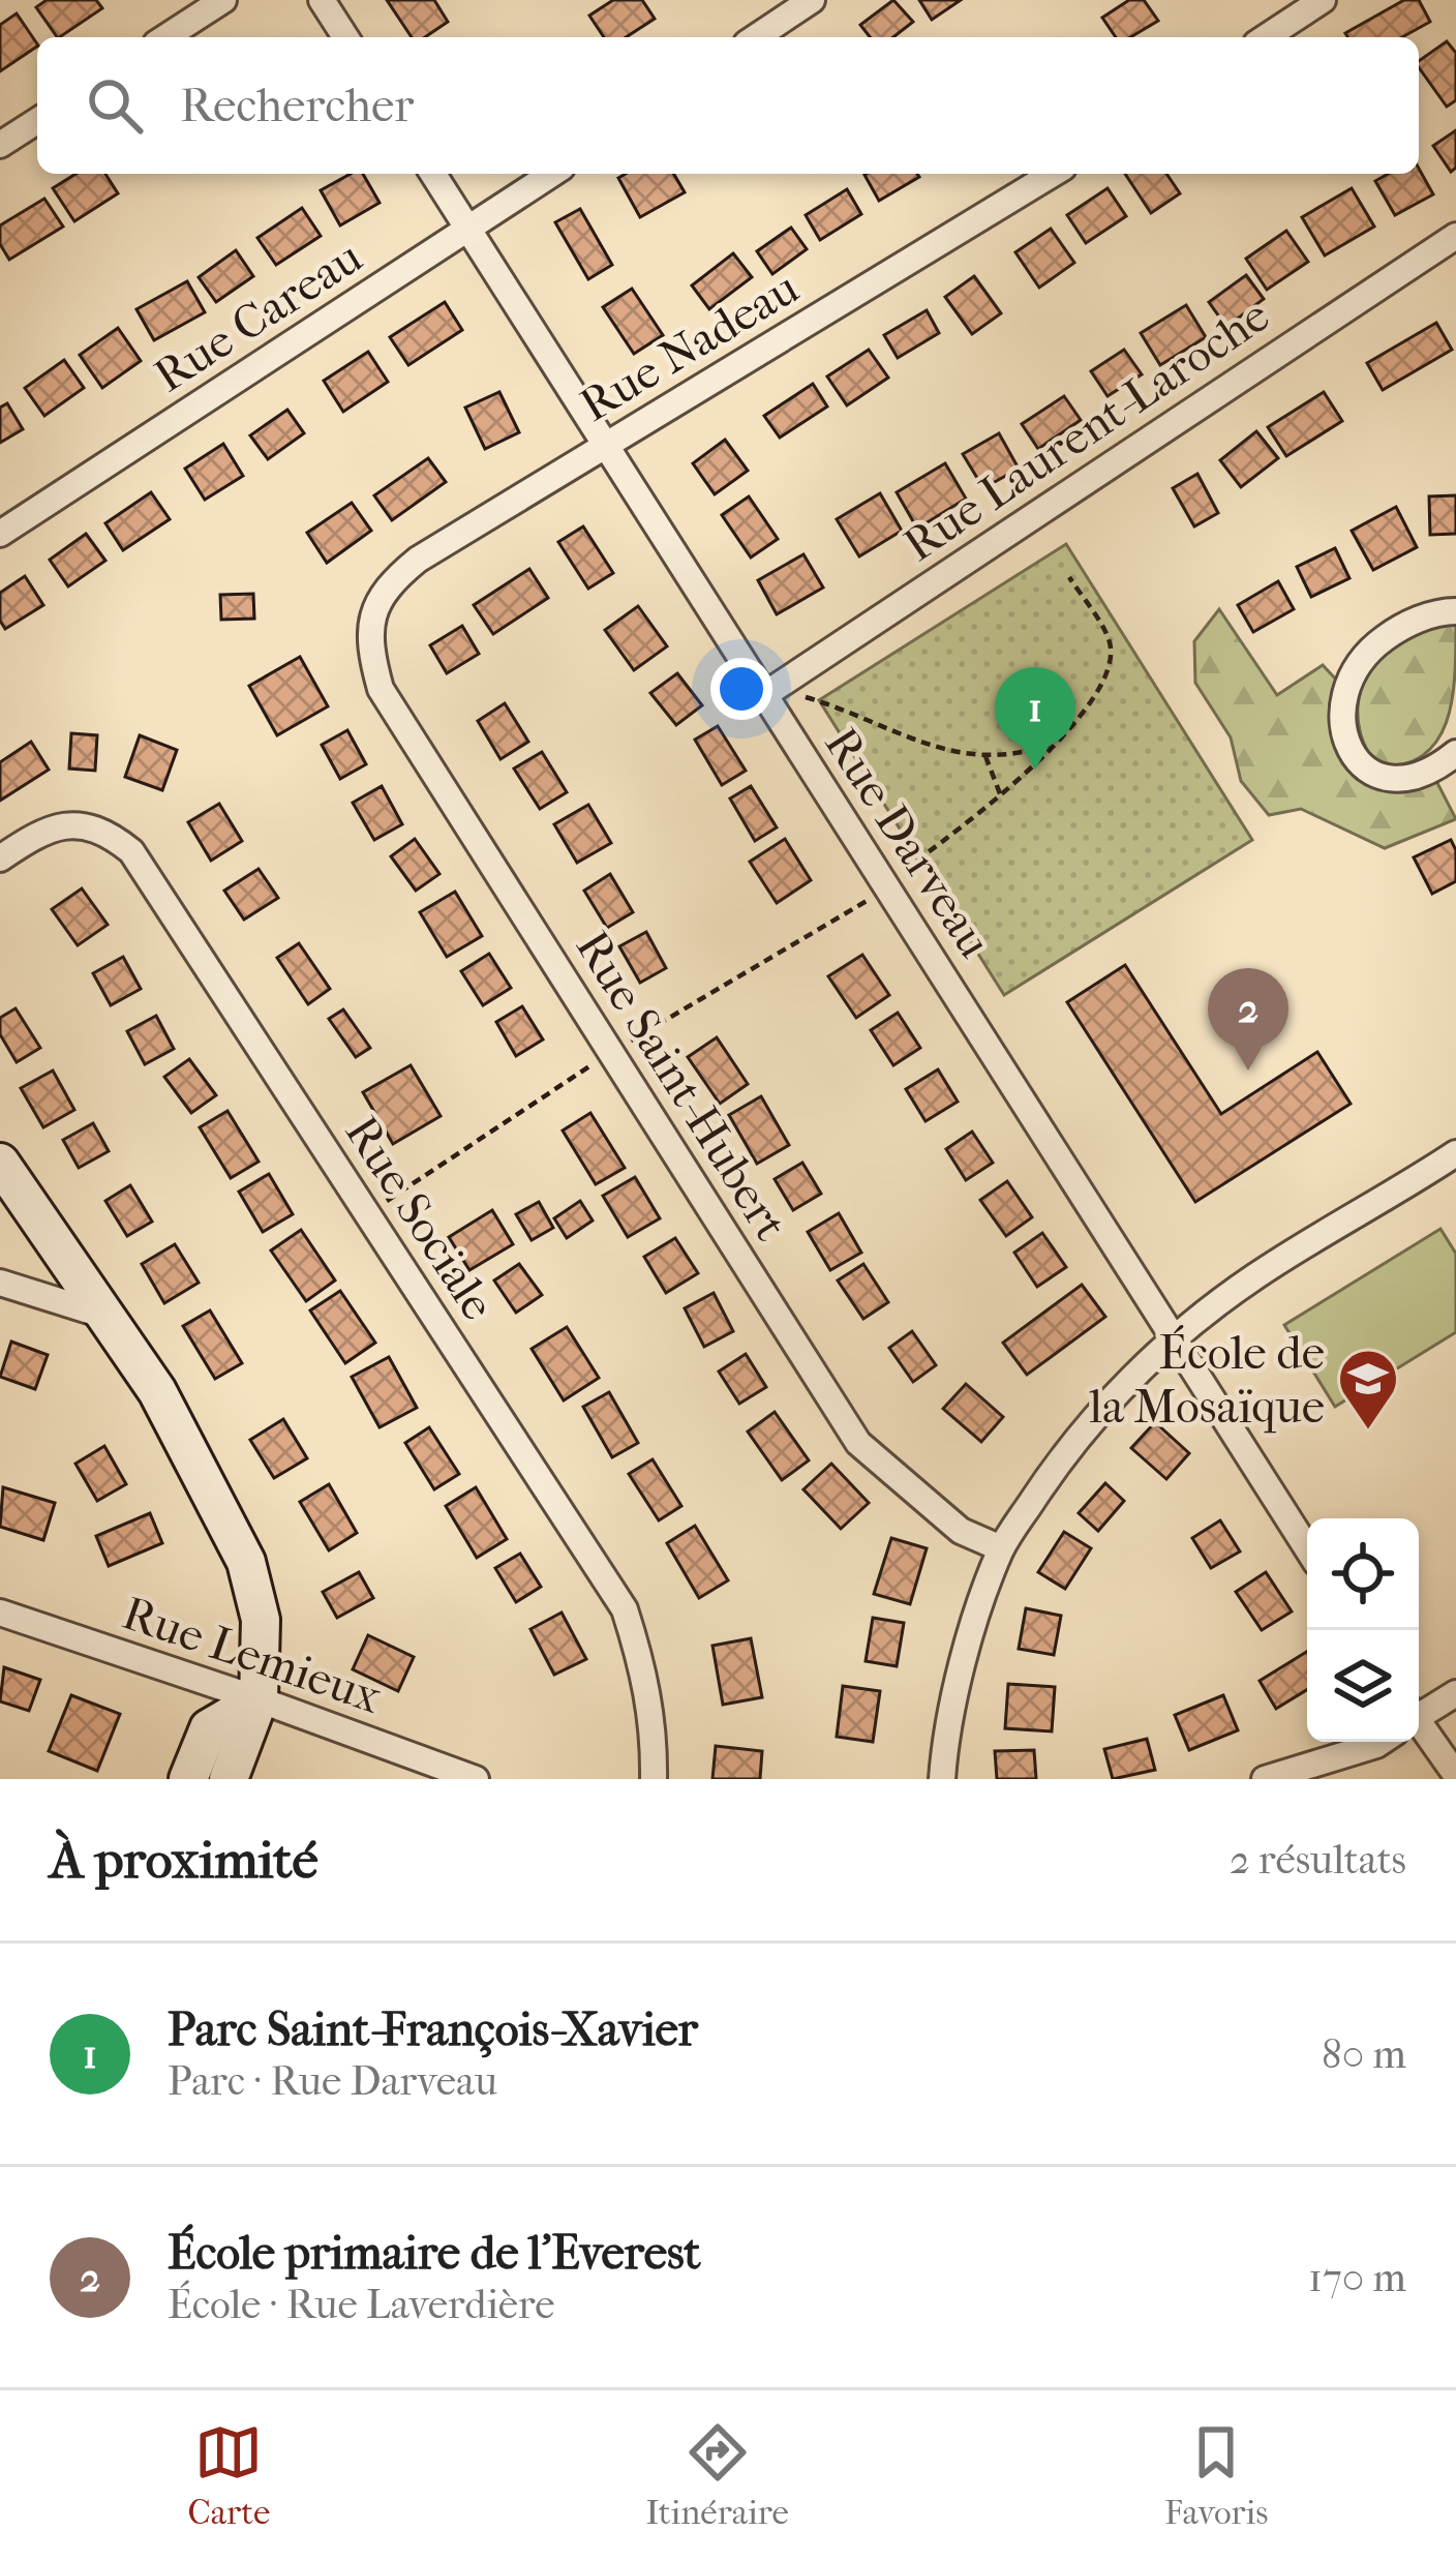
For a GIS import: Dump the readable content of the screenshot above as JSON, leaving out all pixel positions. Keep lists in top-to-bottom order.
{
  "streets": {
    "street": [
      "Rue Careau",
      "Rue Nadeau",
      "Rue Laurent-Laroche",
      "Rue Darveau",
      "Rue Saint-Hubert",
      "Rue Sociale",
      "Rue Lemieux"
    ]
  },
  "crossings": [
    ["Rue Careau", "Rue Darveau"],
    ["Rue Nadeau", "Rue Darveau"],
    ["Rue Nadeau", "Rue Saint-Hubert"],
    ["Rue Laurent-Laroche", "Rue Darveau"]
  ],
  "places": {
    "school or university": ["École de la Mosaïque"]
  },
  "page": {
    "search": "Rechercher",
    "pins": ["1", "2"],
    "heading": ["À proximité", "2 résultats"],
    "list": [
      {
        "mark": "1",
        "name": "Parc Saint-François-Xavier",
        "note": "Parc · Rue Darveau",
        "value": "80 m"
      },
      {
        "mark": "2",
        "name": "École primaire de l'Everest",
        "note": "École · Rue Laverdière",
        "value": "170 m"
      }
    ],
    "nav": ["Carte", "Itinéraire", "Favoris"]
  }
}
